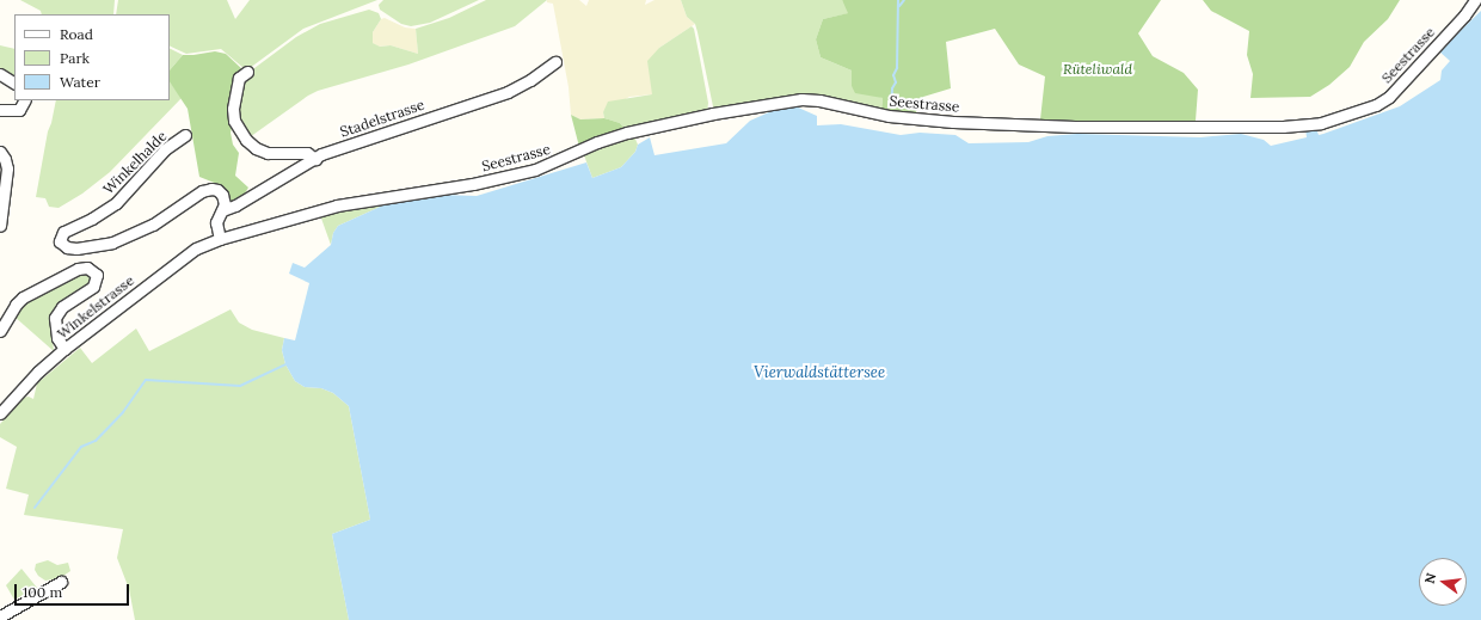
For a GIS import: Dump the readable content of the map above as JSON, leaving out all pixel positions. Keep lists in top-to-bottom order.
{
  "streets": {
    "street": [
      "Seestrasse",
      "Stadelstrasse",
      "Winkelhalde",
      "Winkelstrasse"
    ]
  },
  "crossings": [
    ["Seestrasse", "Winkelhalde"],
    ["Seestrasse", "Winkelstrasse"],
    ["Stadelstrasse", "Winkelhalde"],
    ["Winkelhalde", "Winkelstrasse"]
  ],
  "water": ["Vierwaldstättersee"],
  "parks": ["Rüteliwald"],
  "legend": ["Road", "Park", "Water"],
  "scale_bar": "100 m",
  "north": "left"
}
